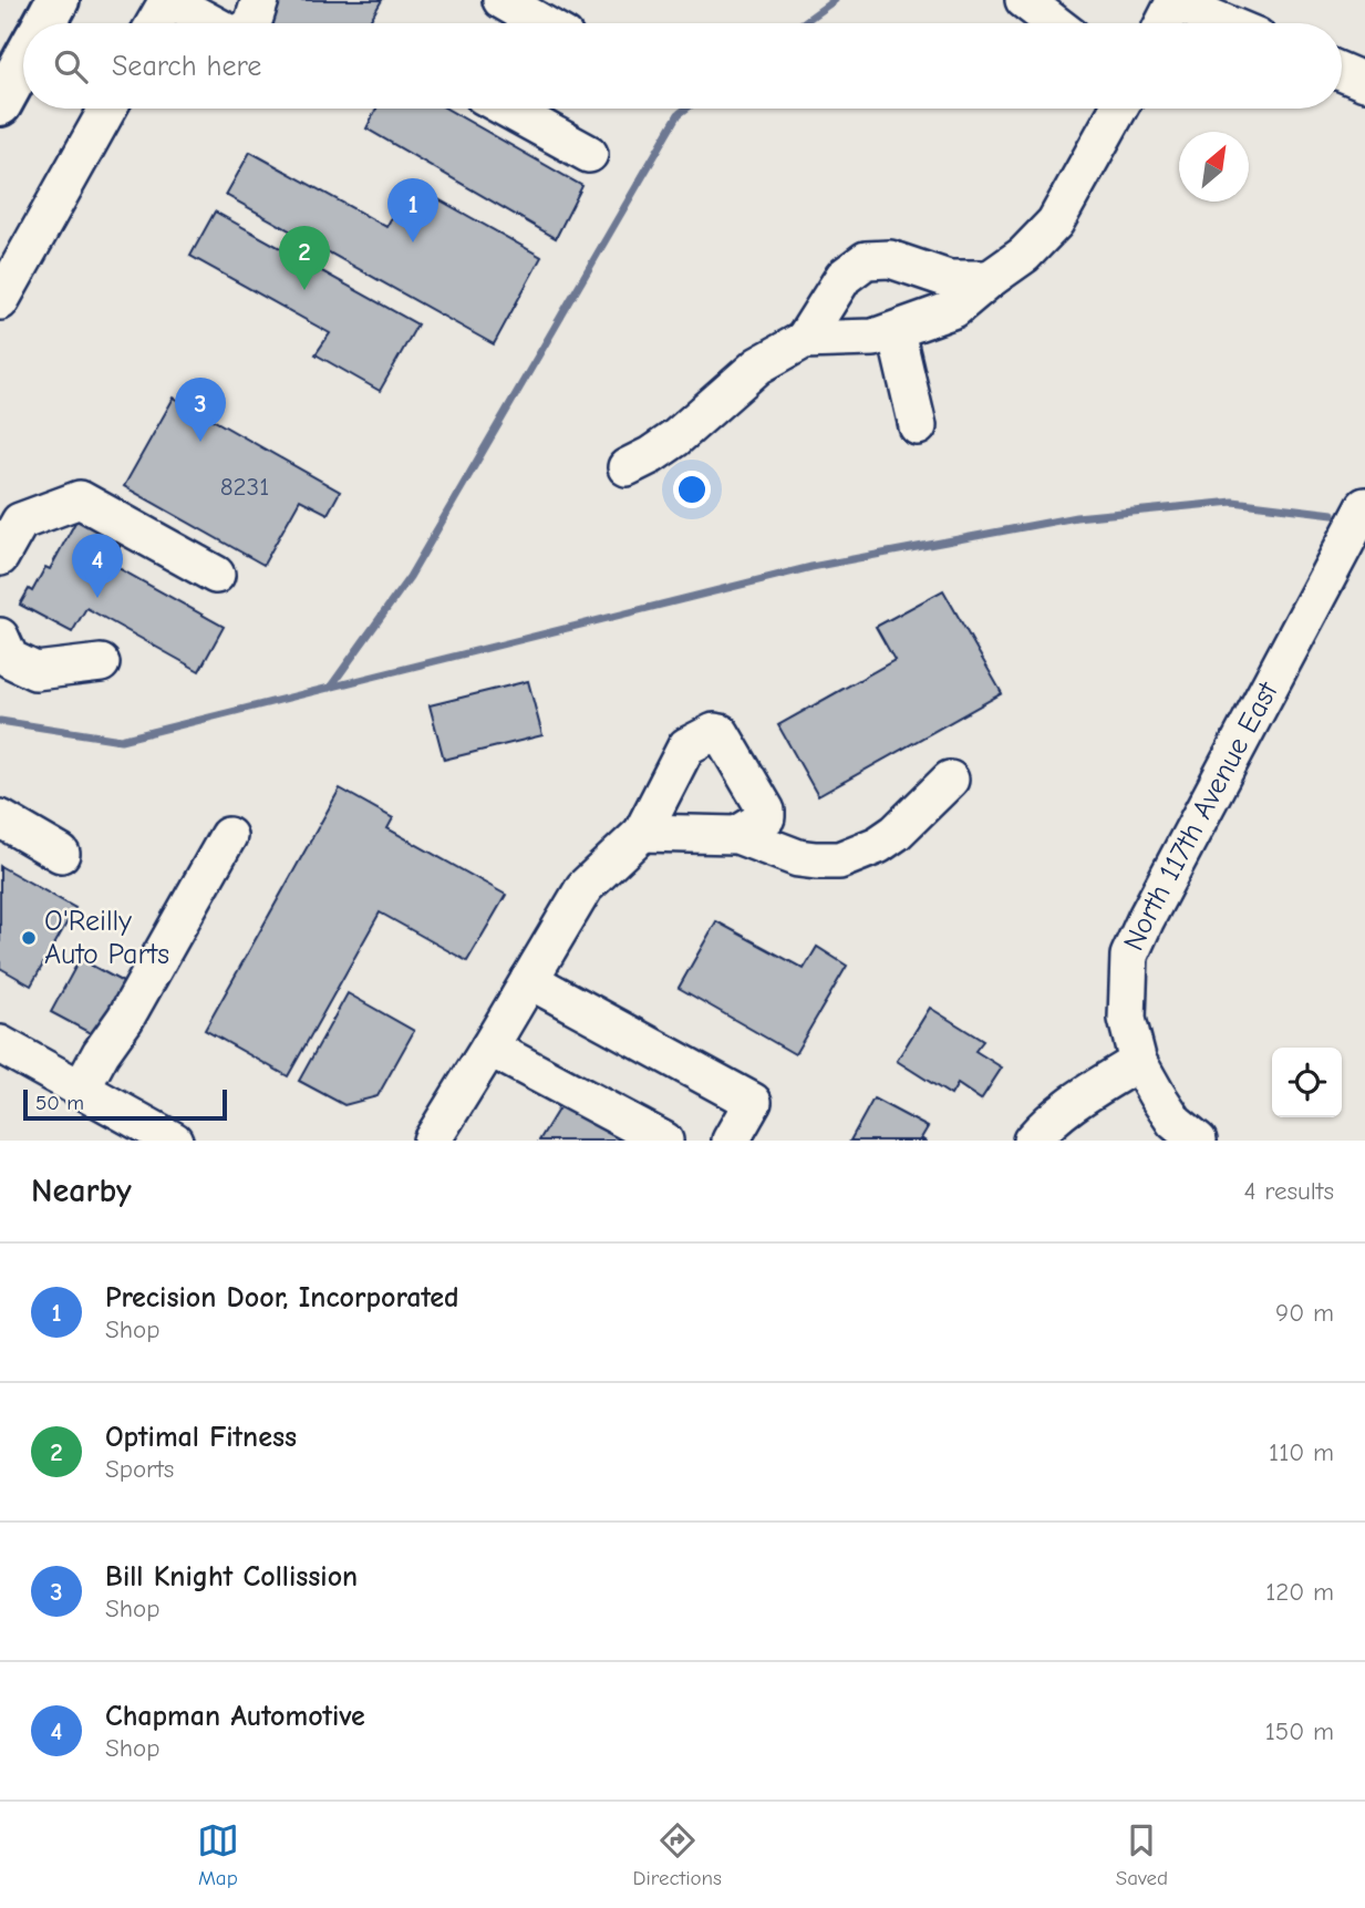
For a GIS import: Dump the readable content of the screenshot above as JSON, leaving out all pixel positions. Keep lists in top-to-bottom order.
{
  "streets": {
    "street": ["North 117th Avenue East"]
  },
  "places": ["O'Reilly Auto Parts"],
  "house_numbers": ["8231"],
  "scale_bar": "50 m",
  "north": "top right",
  "page": {
    "search": "Search here",
    "pins": [
      "1",
      "2",
      "3",
      "4"
    ],
    "scale": "50 m",
    "heading": ["Nearby", "4 results"],
    "list": [
      {
        "mark": "1",
        "name": "Precision Door, Incorporated",
        "note": "Shop",
        "value": "90 m"
      },
      {
        "mark": "2",
        "name": "Optimal Fitness",
        "note": "Sports",
        "value": "110 m"
      },
      {
        "mark": "3",
        "name": "Bill Knight Collission",
        "note": "Shop",
        "value": "120 m"
      },
      {
        "mark": "4",
        "name": "Chapman Automotive",
        "note": "Shop",
        "value": "150 m"
      }
    ],
    "nav": ["Map", "Directions", "Saved"]
  }
}
